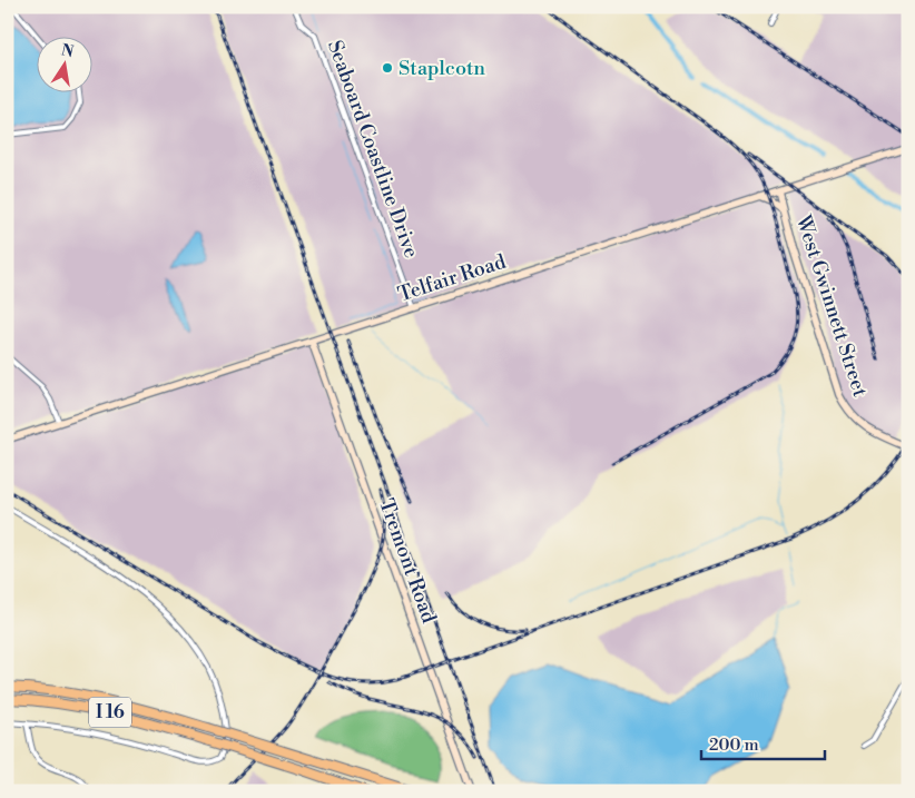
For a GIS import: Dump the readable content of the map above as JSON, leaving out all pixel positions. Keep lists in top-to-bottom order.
{
  "streets": {
    "highway": ["I 16"],
    "street": [
      "Seaboard Coastline Drive",
      "Telfair Road",
      "West Gwinnett Street",
      "Tremont Road"
    ]
  },
  "crossings": [
    ["Seaboard Coastline Drive", "Telfair Road"],
    ["Telfair Road", "West Gwinnett Street"],
    ["Telfair Road", "Tremont Road"]
  ],
  "places": ["Staplcotn"],
  "scale_bar": "200 m",
  "north": "top"
}
